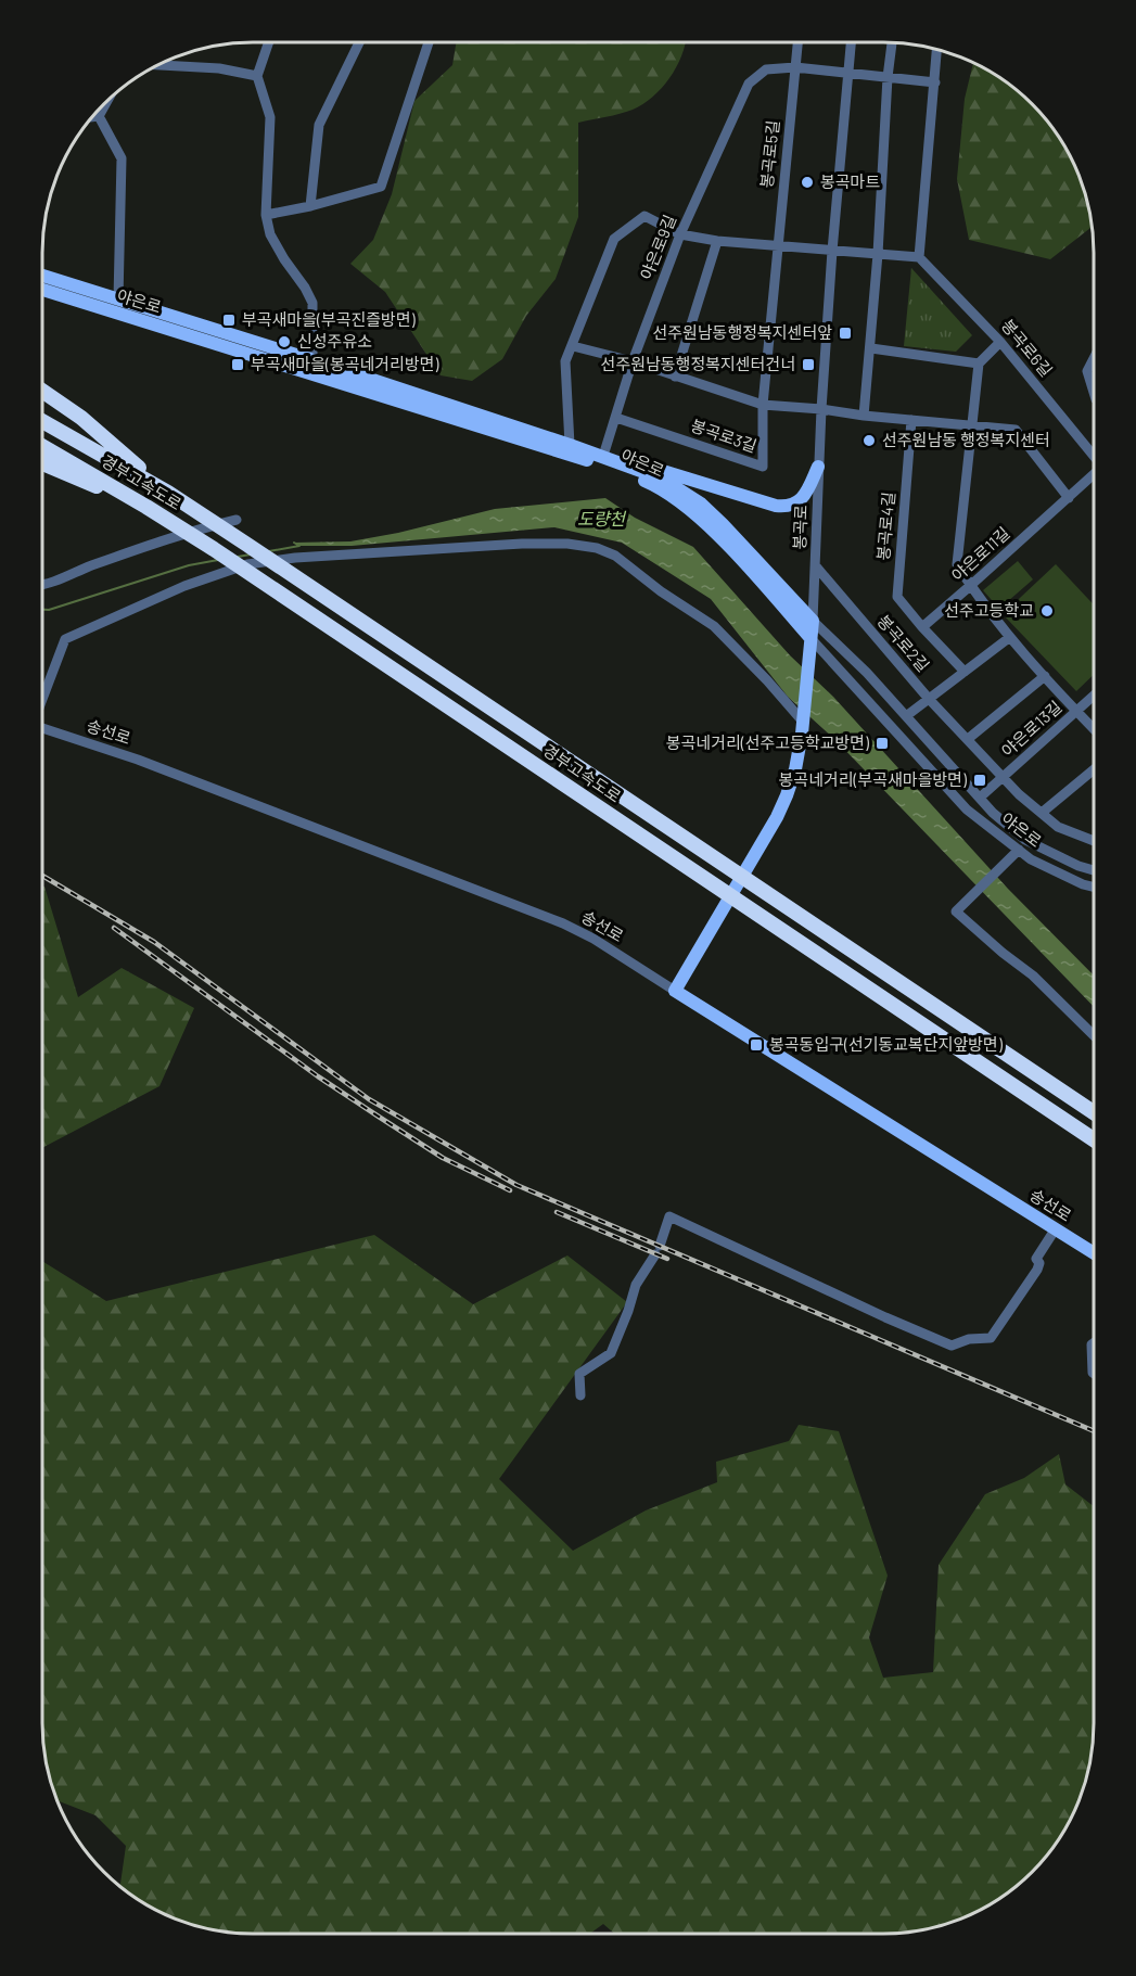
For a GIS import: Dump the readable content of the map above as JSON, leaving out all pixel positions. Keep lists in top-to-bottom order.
{
  "streets": {
    "highway": ["경부고속도로"],
    "main road": ["야은로", "봉곡로", "송선로"],
    "street": [
      "봉곡로5길",
      "야은로9길",
      "봉곡로6길",
      "봉곡로3길",
      "봉곡로4길",
      "야은로11길",
      "봉곡로2길",
      "야은로13길"
    ]
  },
  "crossings": [
    ["봉곡로5길", "야은로9길"],
    ["봉곡로5길", "봉곡로3길"],
    ["야은로9길", "야은로"],
    ["야은로9길", "봉곡로3길"],
    ["야은로", "봉곡로"],
    ["야은로", "야은로13길"],
    ["봉곡로4길", "야은로11길"],
    ["봉곡로", "봉곡로2길"],
    ["봉곡로", "송선로"],
    ["봉곡로2길", "야은로13길"]
  ],
  "water": ["도량천"],
  "places": {
    "other": [
      "봉곡마트",
      "신성주유소",
      "선주원남동 행정복지센터",
      "선주고등학교"
    ],
    "transit": [
      "부곡새마을(부곡진즐방면)",
      "선주원남동행정복지센터앞",
      "부곡새마을(봉곡네거리방면)",
      "선주원남동행정복지센터건너",
      "봉곡네거리(선주고등학교방면)",
      "봉곡네거리(부곡새마을방면)",
      "봉곡동입구(선기동교복단지앞방면)"
    ]
  }
}
